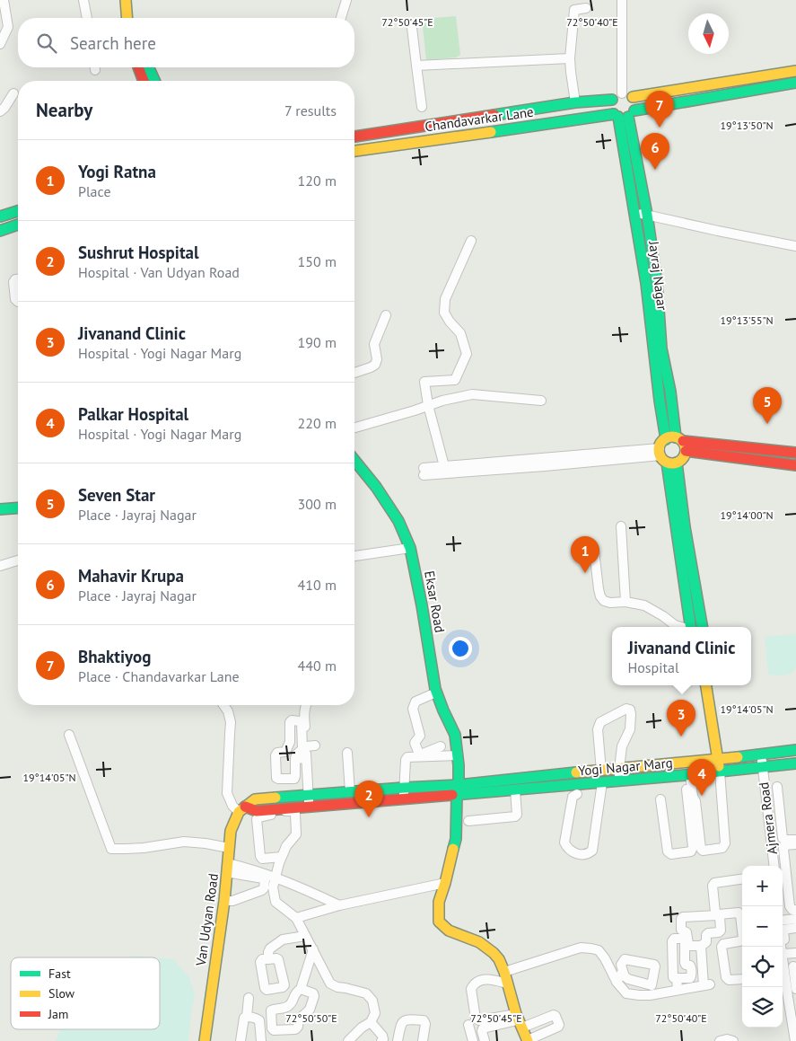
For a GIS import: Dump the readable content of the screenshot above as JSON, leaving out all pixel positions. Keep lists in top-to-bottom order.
{
  "streets": {
    "street": [
      "Chandavarkar Lane",
      "Jayraj Nagar",
      "Eksar Road",
      "Yogi Nagar Marg",
      "Ajmera Road",
      "Van Udyan Road"
    ]
  },
  "crossings": [
    ["Chandavarkar Lane", "Jayraj Nagar"],
    ["Eksar Road", "Yogi Nagar Marg"],
    ["Yogi Nagar Marg", "Ajmera Road"]
  ],
  "legend": ["Fast", "Slow", "Jam"],
  "north": "bottom",
  "page": {
    "search": "Search here",
    "heading": ["Nearby", "7 results"],
    "pins": [
      "7",
      "6",
      "5",
      "1",
      "3",
      "4",
      "2"
    ],
    "list": [
      {
        "mark": "1",
        "name": "Yogi Ratna",
        "note": "Place",
        "value": "120 m"
      },
      {
        "mark": "2",
        "name": "Sushrut Hospital",
        "note": "Hospital · Van Udyan Road",
        "value": "150 m"
      },
      {
        "mark": "3",
        "name": "Jivanand Clinic",
        "note": "Hospital · Yogi Nagar Marg",
        "value": "190 m"
      },
      {
        "mark": "4",
        "name": "Palkar Hospital",
        "note": "Hospital · Yogi Nagar Marg",
        "value": "220 m"
      },
      {
        "mark": "5",
        "name": "Seven Star",
        "note": "Place · Jayraj Nagar",
        "value": "300 m"
      },
      {
        "mark": "6",
        "name": "Mahavir Krupa",
        "note": "Place · Jayraj Nagar",
        "value": "410 m"
      },
      {
        "mark": "7",
        "name": "Bhaktiyog",
        "note": "Place · Chandavarkar Lane",
        "value": "440 m"
      }
    ],
    "popup": ["Jivanand Clinic", "Hospital"],
    "map_buttons": ["+", "−"]
  },
  "coordinates": [
    "72°50'45\"E",
    "72°50'40\"E",
    "19°13'50\"N",
    "19°13'55\"N",
    "19°14'00\"N",
    "19°14'05\"N",
    "72°50'50\"E"
  ]
}
